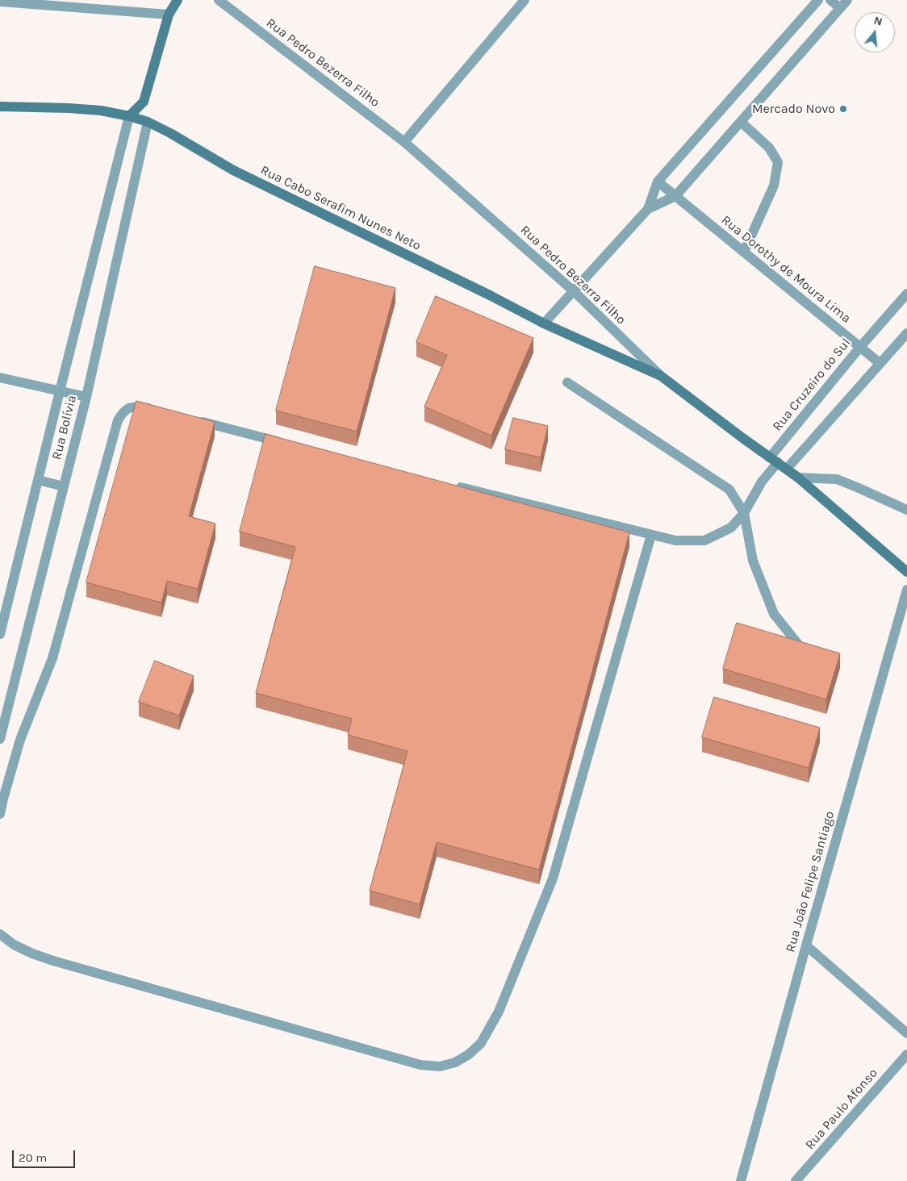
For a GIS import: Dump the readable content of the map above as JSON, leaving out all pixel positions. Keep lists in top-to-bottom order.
{
  "streets": {
    "main road": ["Rua Pedro Bezerra Filho", "Rua Cabo Serafim Nunes Neto"],
    "street": [
      "Rua Dorothy de Moura Lima",
      "Rua Cruzeiro do Sul",
      "Rua Bolívia",
      "Rua João Felipe Santiago",
      "Rua Paulo Afonso"
    ]
  },
  "crossings": [
    ["Rua Pedro Bezerra Filho", "Rua Cabo Serafim Nunes Neto"],
    ["Rua Pedro Bezerra Filho", "Rua Cruzeiro do Sul"],
    ["Rua Cabo Serafim Nunes Neto", "Rua Bolívia"],
    ["Rua Dorothy de Moura Lima", "Rua Cruzeiro do Sul"]
  ],
  "places": ["Mercado Novo"],
  "scale_bar": "20 m",
  "north": "top"
}
